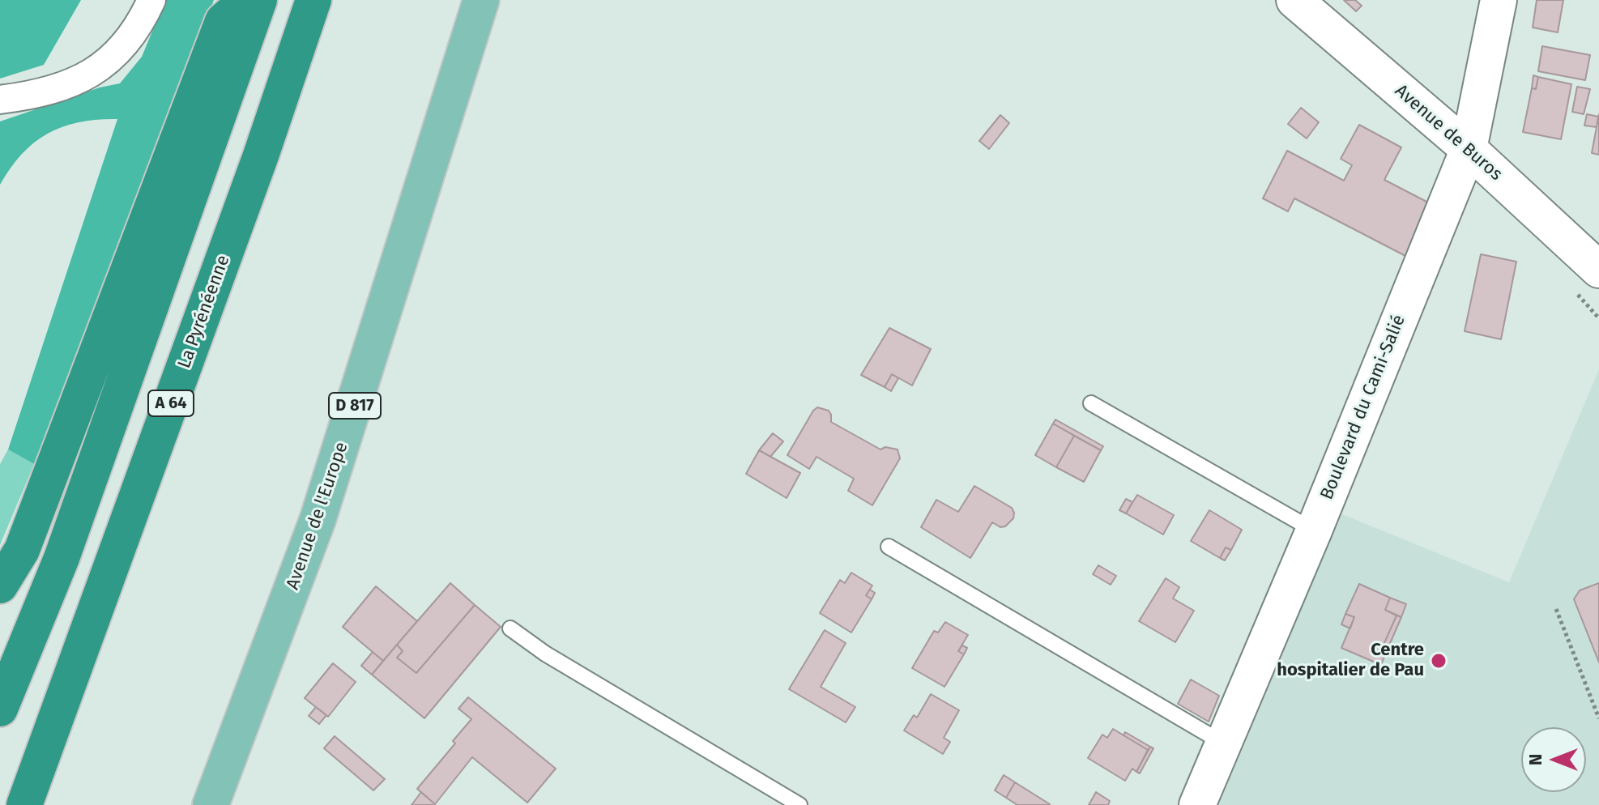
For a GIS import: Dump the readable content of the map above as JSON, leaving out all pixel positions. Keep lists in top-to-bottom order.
{
  "streets": {
    "highway": ["La Pyrénéenne", "A 64"],
    "main road": ["D 817", "Avenue de l'Europe"],
    "street": ["Avenue de Buros", "Boulevard du Cami-Salié"]
  },
  "crossings": [
    ["Avenue de Buros", "Boulevard du Cami-Salié"]
  ],
  "places": ["Centre hospitalier de Pau"],
  "north": "left"
}
